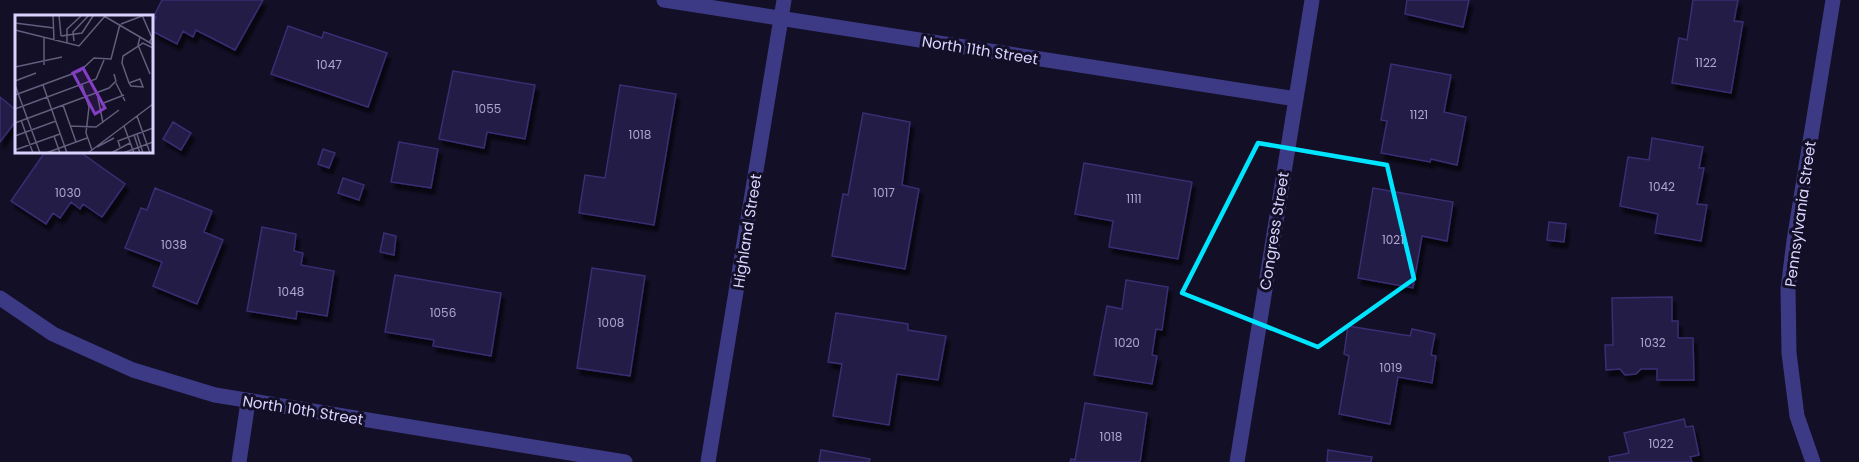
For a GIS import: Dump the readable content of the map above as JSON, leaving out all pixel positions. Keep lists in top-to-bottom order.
{
  "streets": {
    "street": [
      "North 11th Street",
      "Pennsylvania Street",
      "Highland Street",
      "Congress Street",
      "North 10th Street"
    ]
  },
  "crossings": [
    ["North 11th Street", "Highland Street"],
    ["North 11th Street", "Congress Street"]
  ],
  "house_numbers": [
    "1122",
    "1047",
    "1055",
    "1121",
    "1018",
    "1042",
    "1030",
    "1017",
    "1111",
    "1021",
    "1038",
    "1048",
    "1056",
    "1008",
    "1020",
    "1032",
    "1019",
    "1018",
    "1022"
  ]
}
